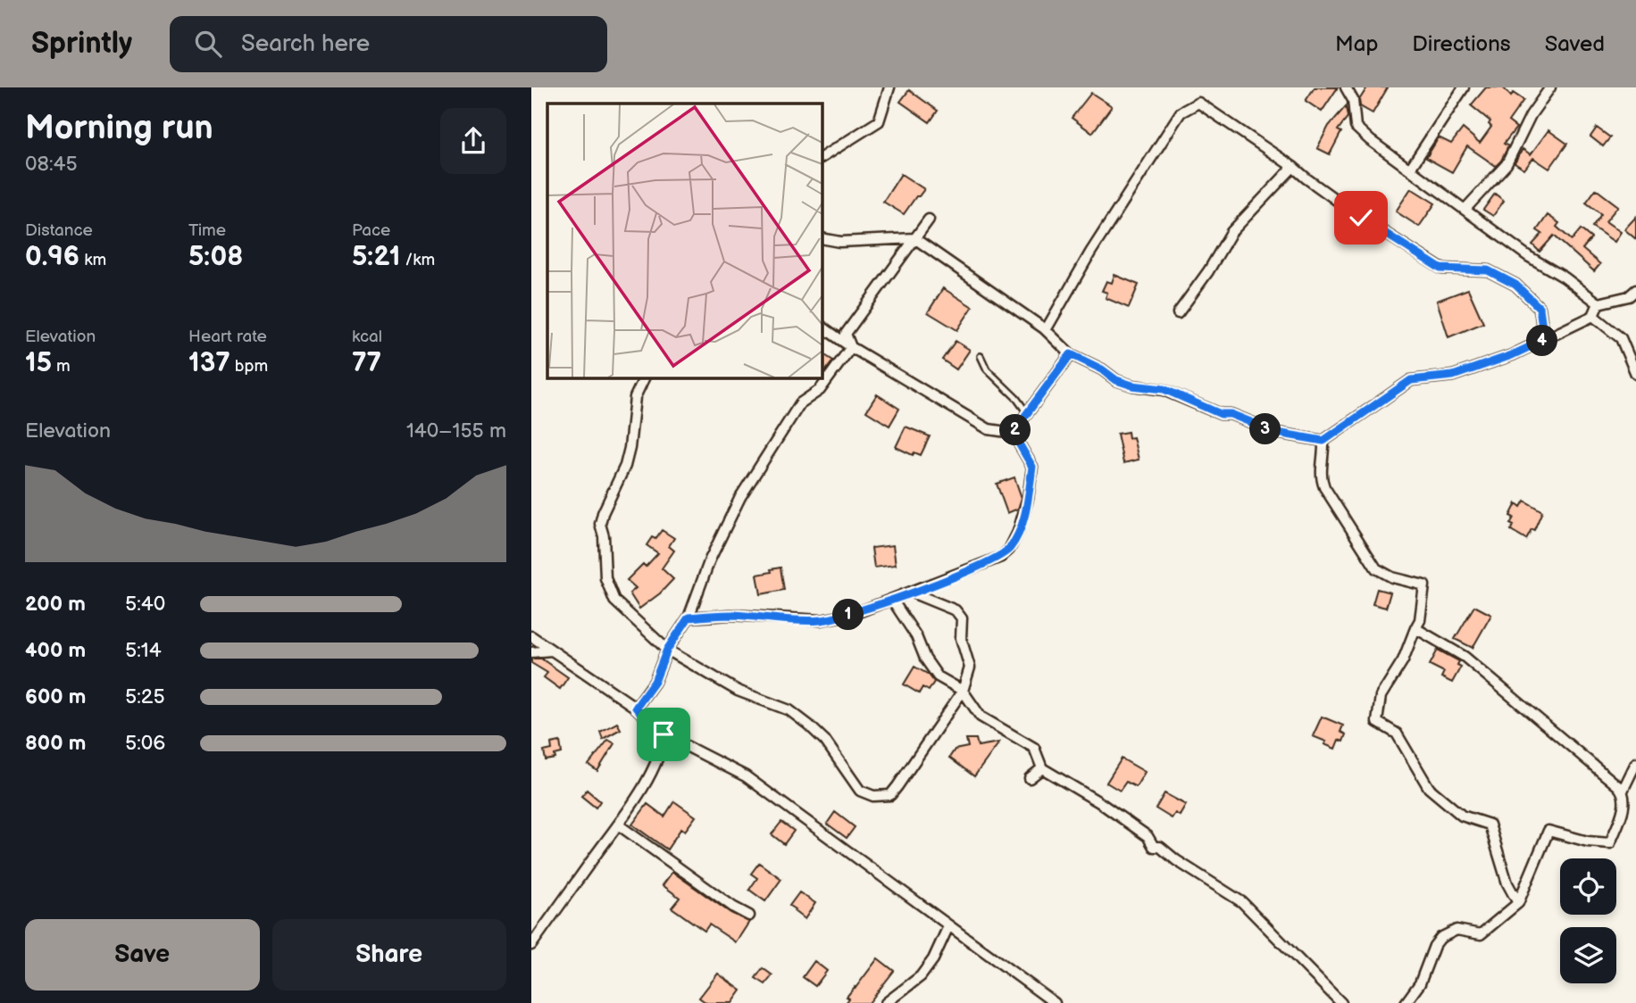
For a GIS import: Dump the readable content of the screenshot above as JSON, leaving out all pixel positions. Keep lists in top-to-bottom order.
{
  "page": {
    "header": "Sprintly",
    "search": "Search here",
    "nav": ["Map", "Directions", "Saved"],
    "heading": ["Morning run", "08:45"],
    "stats": [
      ["Distance", "0.96 km"],
      ["Time", "5:08"],
      ["Pace", "5:21 /km"],
      ["Elevation", "15 m"],
      ["Heart rate", "137 bpm"],
      ["kcal", "77"]
    ],
    "pins": [
      "4",
      "3",
      "2",
      "1"
    ],
    "chart": ["Elevation", "140–155 m"],
    "list": [
      {
        "name": "200 m",
        "note": "5:40"
      },
      {
        "name": "400 m",
        "note": "5:14"
      },
      {
        "name": "600 m",
        "note": "5:25"
      },
      {
        "name": "800 m",
        "note": "5:06"
      }
    ],
    "buttons": ["Save", "Share"]
  }
}
